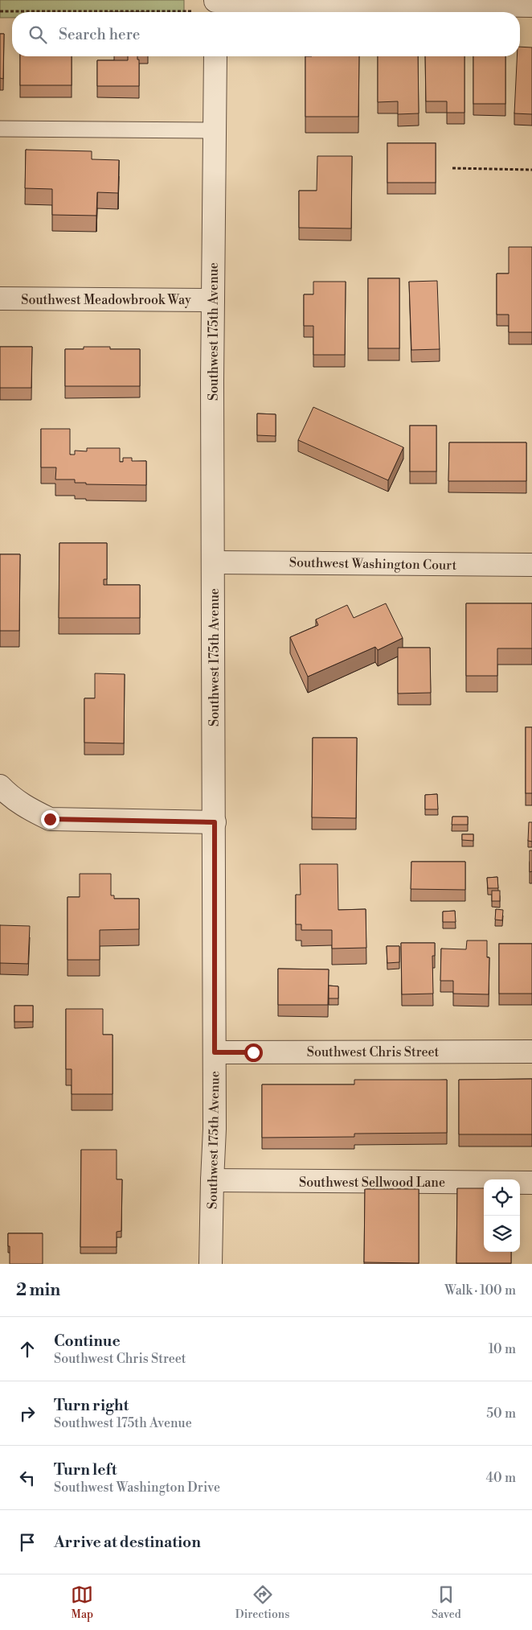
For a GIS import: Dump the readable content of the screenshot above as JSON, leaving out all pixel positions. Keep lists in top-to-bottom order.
{
  "streets": {
    "street": [
      "Southwest Meadowbrook Way",
      "Southwest 175th Avenue",
      "Southwest Washington Court",
      "Southwest Chris Street",
      "Southwest Sellwood Lane"
    ]
  },
  "crossings": [
    ["Southwest Meadowbrook Way", "Southwest 175th Avenue"],
    ["Southwest 175th Avenue", "Southwest Washington Court"],
    ["Southwest 175th Avenue", "Southwest Chris Street"],
    ["Southwest 175th Avenue", "Southwest Sellwood Lane"]
  ],
  "page": {
    "search": "Search here",
    "heading": ["2 min", "Walk · 100 m"],
    "list": [
      ["Continue", "Southwest Chris Street", "10 m"],
      ["Turn right", "Southwest 175th Avenue", "50 m"],
      ["Turn left", "Southwest Washington Drive", "40 m"],
      "Arrive at destination"
    ],
    "nav": ["Map", "Directions", "Saved"]
  }
}
